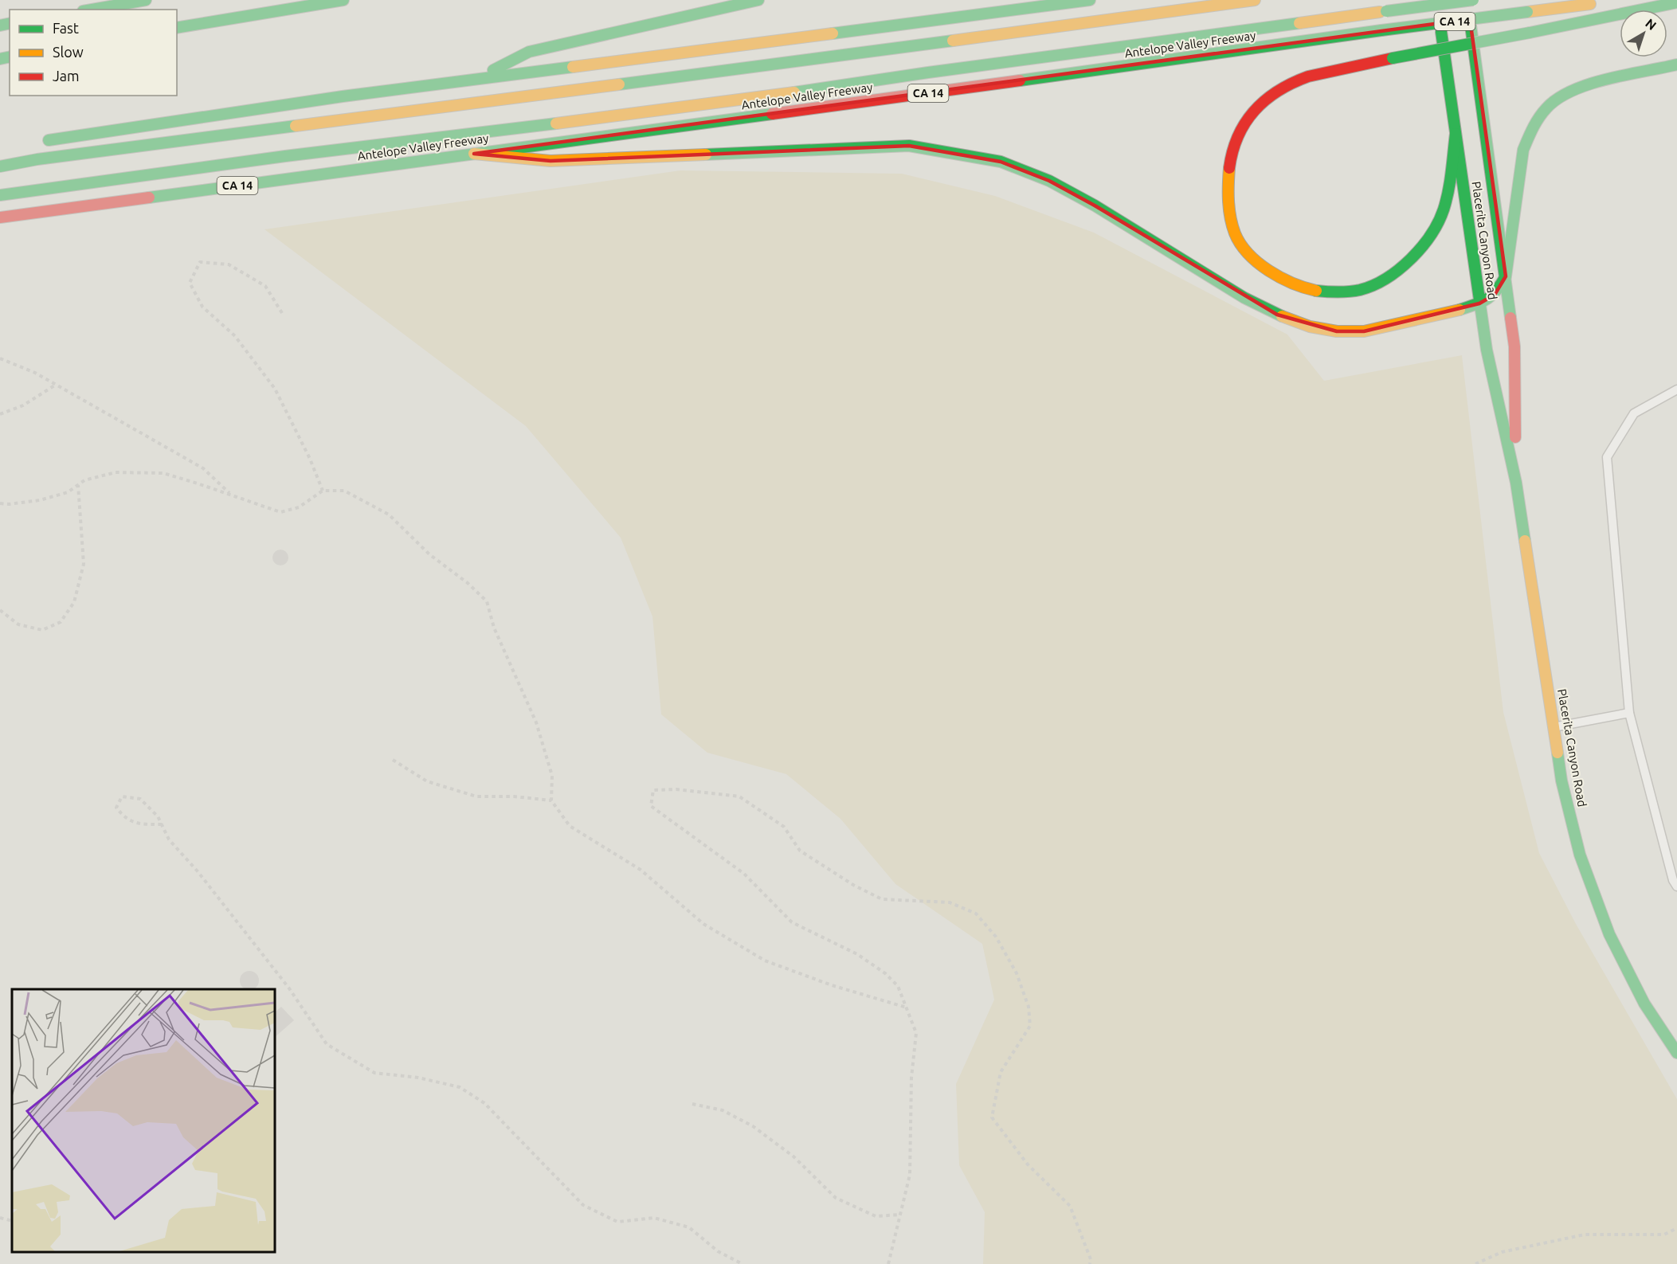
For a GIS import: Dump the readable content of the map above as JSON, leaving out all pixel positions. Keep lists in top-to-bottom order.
{
  "streets": {
    "main road": ["CA 14", "Antelope Valley Freeway", "Placerita Canyon Road"]
  },
  "legend": ["Fast", "Slow", "Jam"],
  "north": "top right"
}
